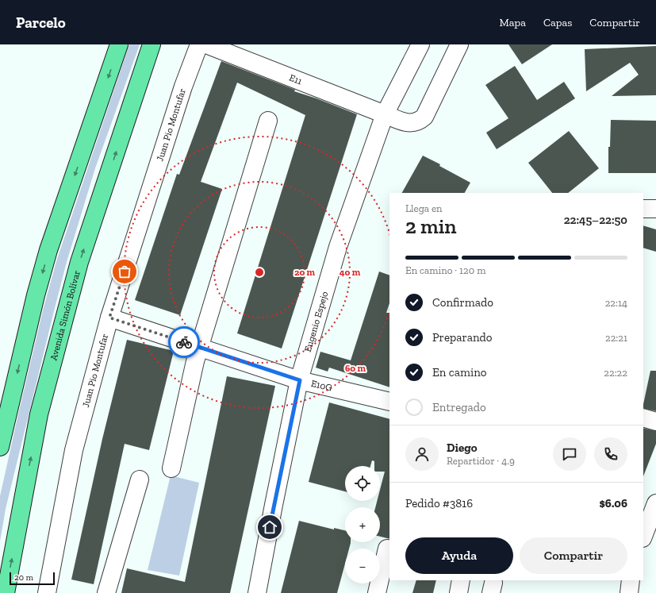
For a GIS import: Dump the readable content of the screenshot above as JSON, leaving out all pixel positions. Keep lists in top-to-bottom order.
{
  "streets": {
    "highway": ["Avenida Simón Bolívar"],
    "street": [
      "E11",
      "Juan Pio Montufar",
      "Eugenio Espejo",
      "E10G"
    ]
  },
  "crossings": [
    ["E11", "Eugenio Espejo"],
    ["Juan Pio Montufar", "E10G"],
    ["Eugenio Espejo", "E10G"]
  ],
  "scale_bar": "20 m",
  "page": {
    "header": "Parcelo",
    "nav": ["Mapa", "Capas", "Compartir"],
    "heading": ["2 min", "Llega en", "22:45–22:50"],
    "panel": [
      "Diego",
      "Repartidor · 4.9",
      "Pedido #3816",
      "$6.06"
    ],
    "bar": "En camino · 120 m",
    "list": [
      ["Confirmado", "22:14"],
      ["Preparando", "22:21"],
      ["En camino", "22:22"],
      "Entregado"
    ],
    "map_buttons": ["+", "−"],
    "buttons": ["Ayuda", "Compartir"],
    "scale": "20 m"
  },
  "rings": ["20 m", "40 m", "60 m"]
}
